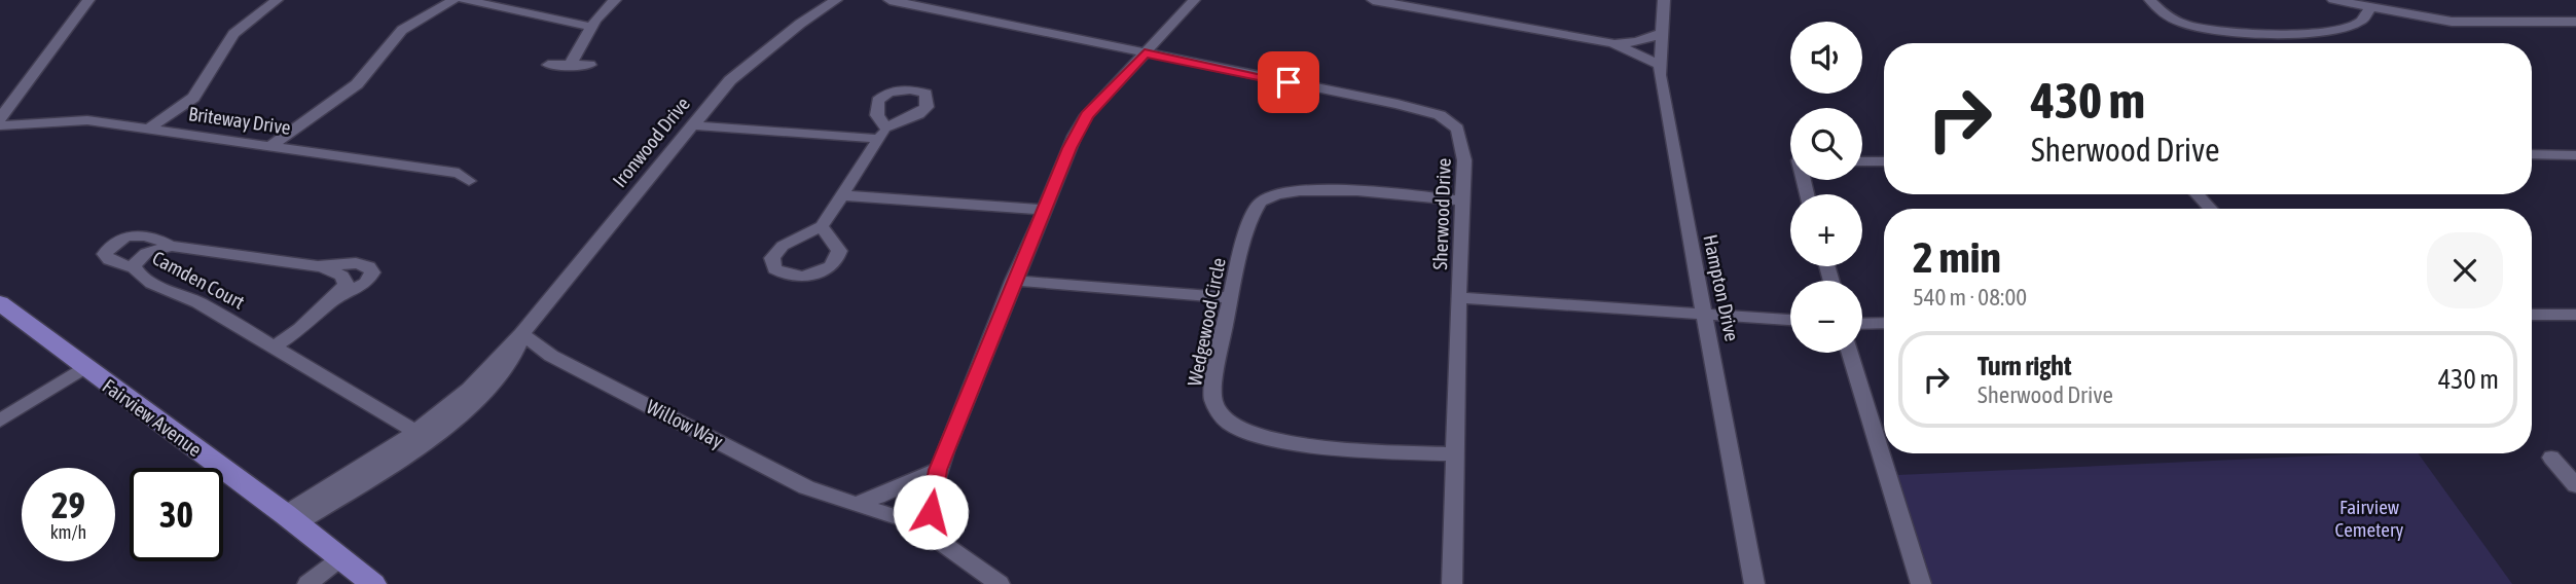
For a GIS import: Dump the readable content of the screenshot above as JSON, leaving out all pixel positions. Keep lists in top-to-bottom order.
{
  "streets": {
    "main road": ["Fairview Avenue"],
    "street": [
      "Briteway Drive",
      "Ironwood Drive",
      "Sherwood Drive",
      "Camden Court",
      "Hampton Drive",
      "Wedgewood Circle",
      "Willow Way"
    ]
  },
  "crossings": [
    ["Ironwood Drive", "Camden Court"],
    ["Ironwood Drive", "Fairview Avenue"],
    ["Ironwood Drive", "Willow Way"],
    ["Sherwood Drive", "Wedgewood Circle"]
  ],
  "parks": ["Fairview Cemetery"],
  "page": {
    "map_buttons": ["+", "−"],
    "turn": ["430 m", "Sherwood Drive"],
    "heading": ["2 min", "540 m · 08:00"],
    "list": [
      {
        "name": "Turn right",
        "note": "Sherwood Drive",
        "value": "430 m"
      }
    ],
    "speed": "29 km/h",
    "limit": "30"
  }
}
